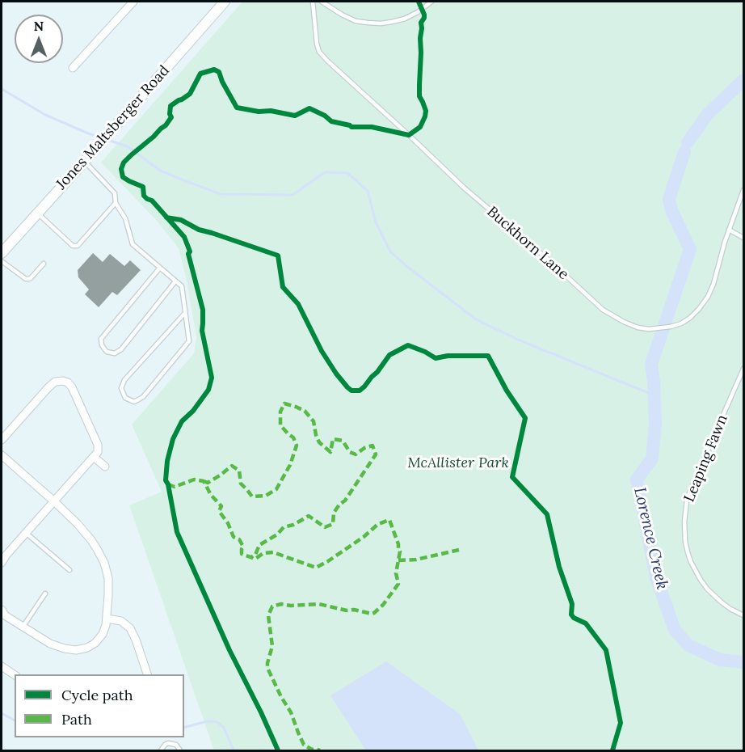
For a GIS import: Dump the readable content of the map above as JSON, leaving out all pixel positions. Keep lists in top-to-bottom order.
{
  "streets": {
    "main road": ["Jones Maltsberger Road"],
    "lane": ["Buckhorn Lane", "Leaping Fawn"]
  },
  "water": ["Lorence Creek"],
  "parks": ["McAllister Park"],
  "legend": ["Cycle path", "Path"],
  "north": "top"
}
